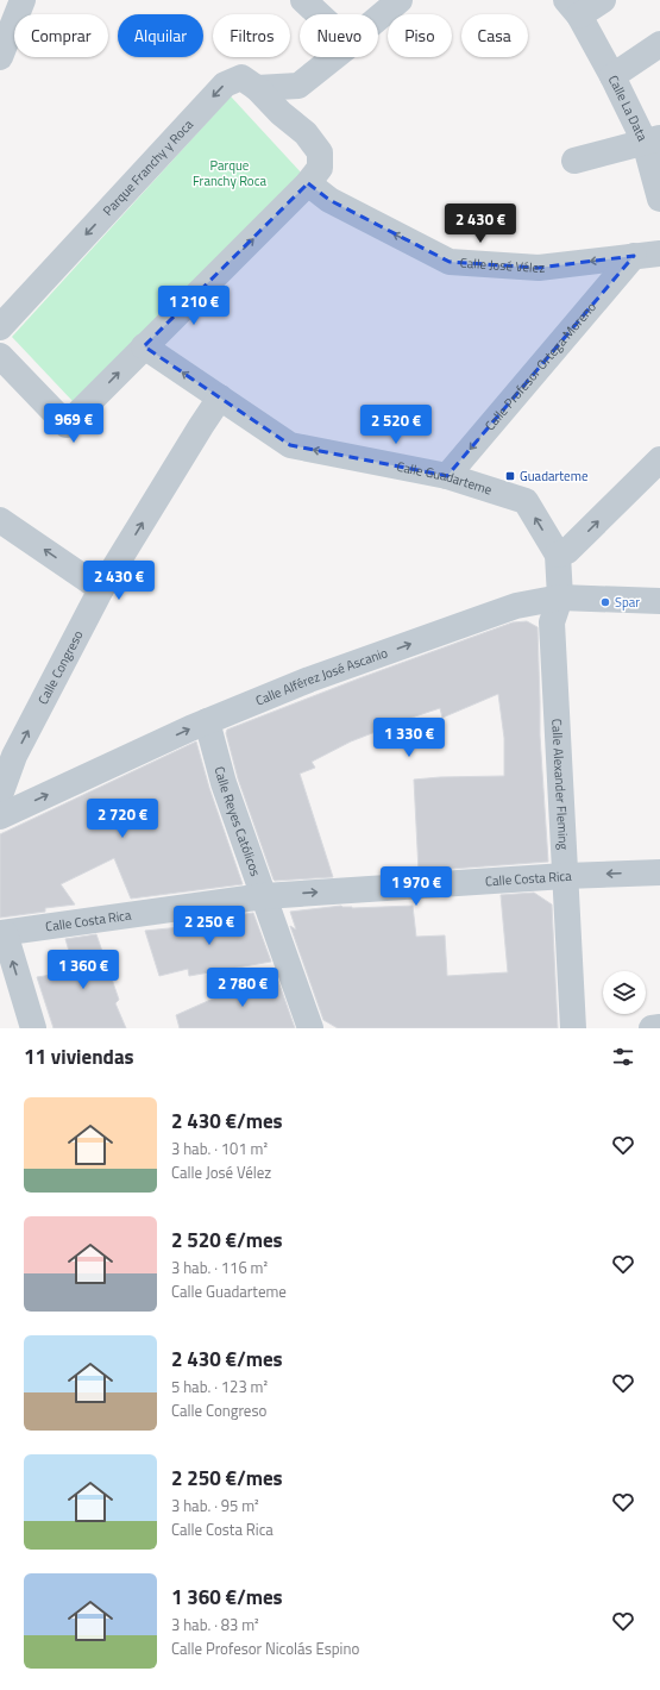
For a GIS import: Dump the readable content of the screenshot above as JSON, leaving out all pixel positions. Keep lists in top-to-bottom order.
{
  "streets": {
    "street": [
      "Calle La Data",
      "Parque Franchy y Roca",
      "Calle José Vélez",
      "Calle Profesor Ortega Moreno",
      "Calle Guadarteme",
      "Calle Congreso",
      "Calle Alférez José Ascanio",
      "Calle Alexander Fleming",
      "Calle Reyes Católicos",
      "Calle Costa Rica"
    ]
  },
  "crossings": [
    ["Parque Franchy y Roca", "Calle José Vélez"],
    ["Parque Franchy y Roca", "Calle Guadarteme"],
    ["Calle José Vélez", "Calle Profesor Ortega Moreno"],
    ["Calle Profesor Ortega Moreno", "Calle Guadarteme"],
    ["Calle Guadarteme", "Calle Congreso"],
    ["Calle Guadarteme", "Calle Alférez José Ascanio"],
    ["Calle Guadarteme", "Calle Alexander Fleming"],
    ["Calle Alférez José Ascanio", "Calle Alexander Fleming"],
    ["Calle Alférez José Ascanio", "Calle Reyes Católicos"],
    ["Calle Alexander Fleming", "Calle Costa Rica"],
    ["Calle Reyes Católicos", "Calle Costa Rica"]
  ],
  "one_way": [
    "Calle José Vélez",
    "Calle Guadarteme",
    "Calle Congreso",
    "Calle Alférez José Ascanio"
  ],
  "parks": ["Parque Franchy Roca"],
  "places": {
    "transit": ["Guadarteme"],
    "other": ["Spar"]
  },
  "page": {
    "chip": [
      "Comprar",
      "Alquilar",
      "Filtros",
      "Nuevo",
      "Piso",
      "Casa"
    ],
    "price": [
      "2 430 €",
      "1 210 €",
      "969 €",
      "2 520 €",
      "2 430 €",
      "1 330 €",
      "2 720 €",
      "1 970 €",
      "2 250 €",
      "1 360 €",
      "2 780 €"
    ],
    "heading": "11 viviendas",
    "list": [
      {
        "name": "2 430 €/mes",
        "note": "3 hab. · 101 m² · Calle José Vélez"
      },
      {
        "name": "2 520 €/mes",
        "note": "3 hab. · 116 m² · Calle Guadarteme"
      },
      {
        "name": "2 430 €/mes",
        "note": "5 hab. · 123 m² · Calle Congreso"
      },
      {
        "name": "2 250 €/mes",
        "note": "3 hab. · 95 m² · Calle Costa Rica"
      },
      {
        "name": "1 360 €/mes",
        "note": "3 hab. · 83 m² · Calle Profesor Nicolás Espino"
      }
    ]
  }
}
